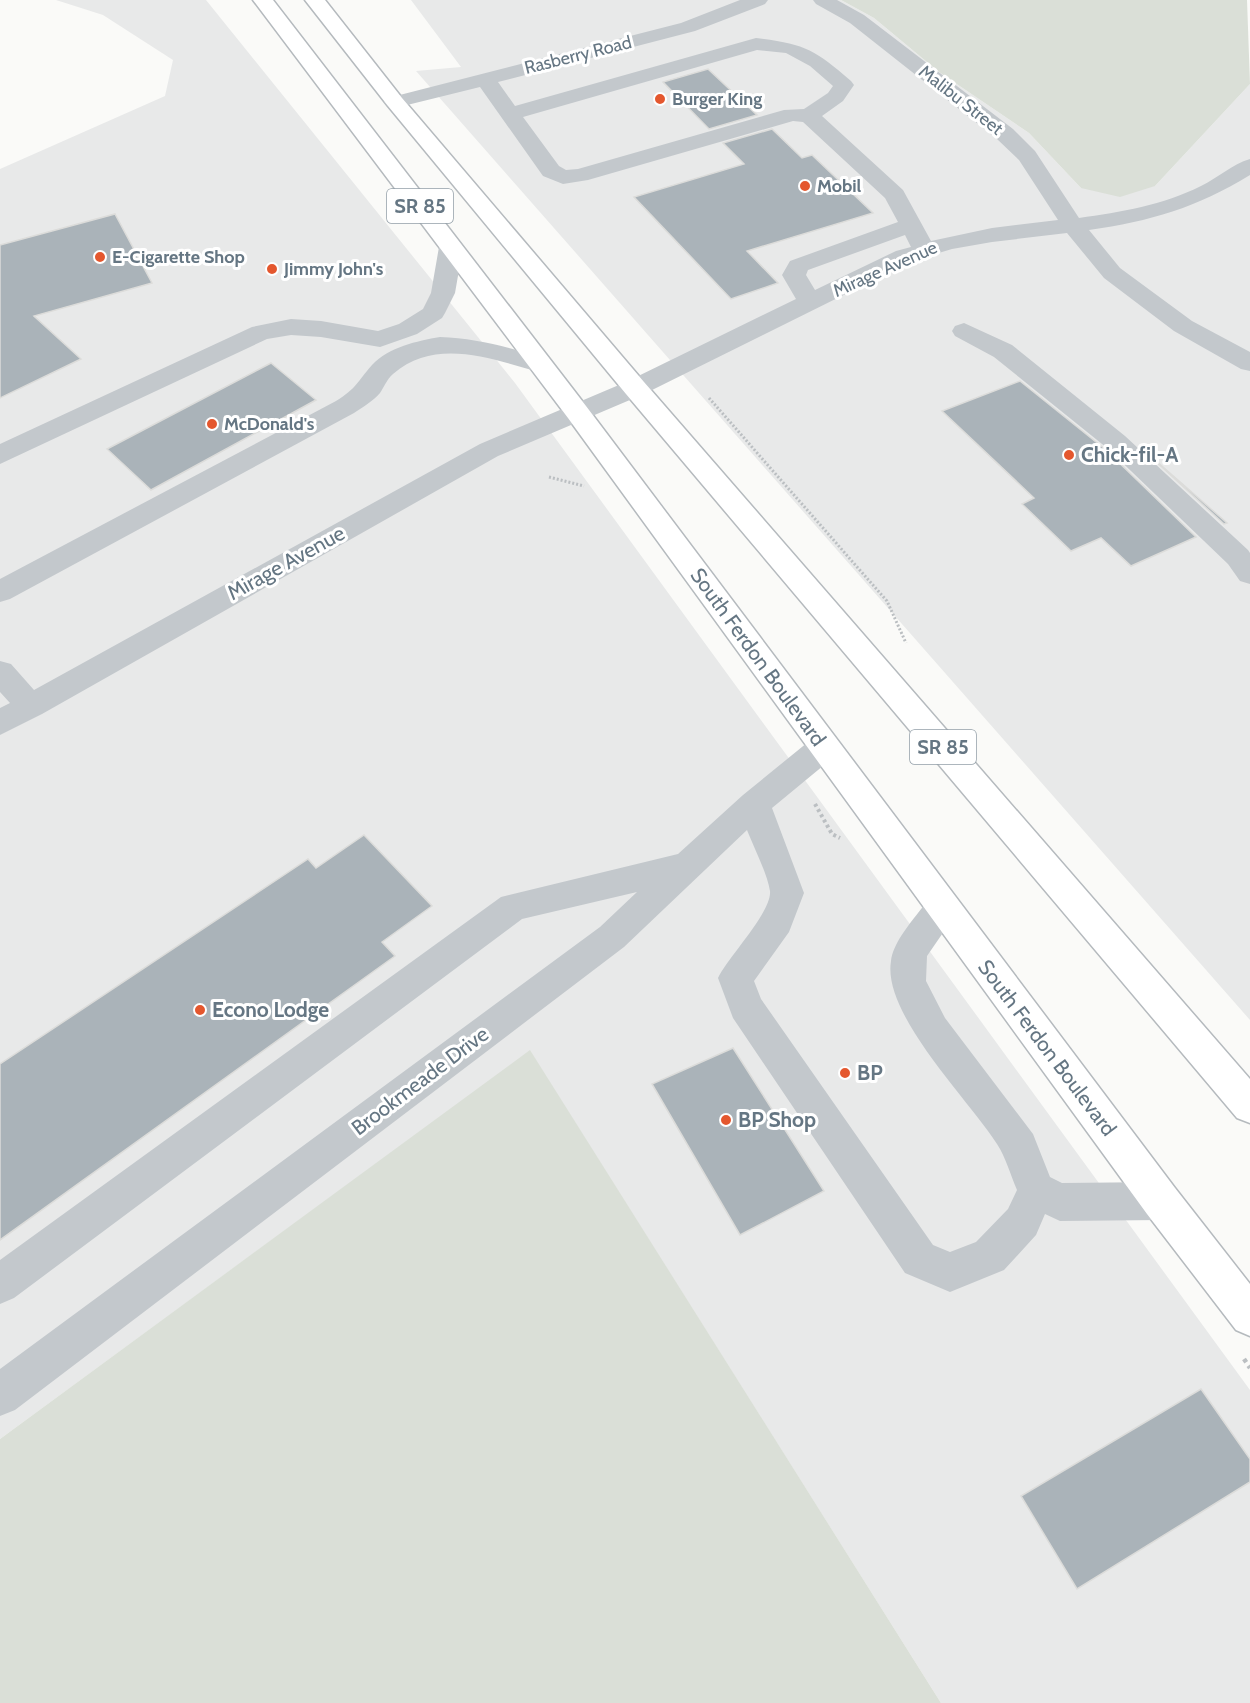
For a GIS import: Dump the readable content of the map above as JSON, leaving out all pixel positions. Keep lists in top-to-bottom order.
{
  "streets": {
    "main road": ["SR 85", "South Ferdon Boulevard"],
    "street": [
      "Rasberry Road",
      "Malibu Street",
      "Mirage Avenue",
      "Brookmeade Drive"
    ]
  },
  "crossings": [
    ["Rasberry Road", "SR 85"],
    ["Malibu Street", "Mirage Avenue"],
    ["SR 85", "Mirage Avenue"],
    ["Mirage Avenue", "South Ferdon Boulevard"],
    ["South Ferdon Boulevard", "Brookmeade Drive"]
  ],
  "places": [
    "Burger King",
    "Mobil",
    "E-Cigarette Shop",
    "Jimmy John's",
    "McDonald's",
    "Chick-fil-A",
    "Econo Lodge",
    "BP",
    "BP Shop"
  ]
}
